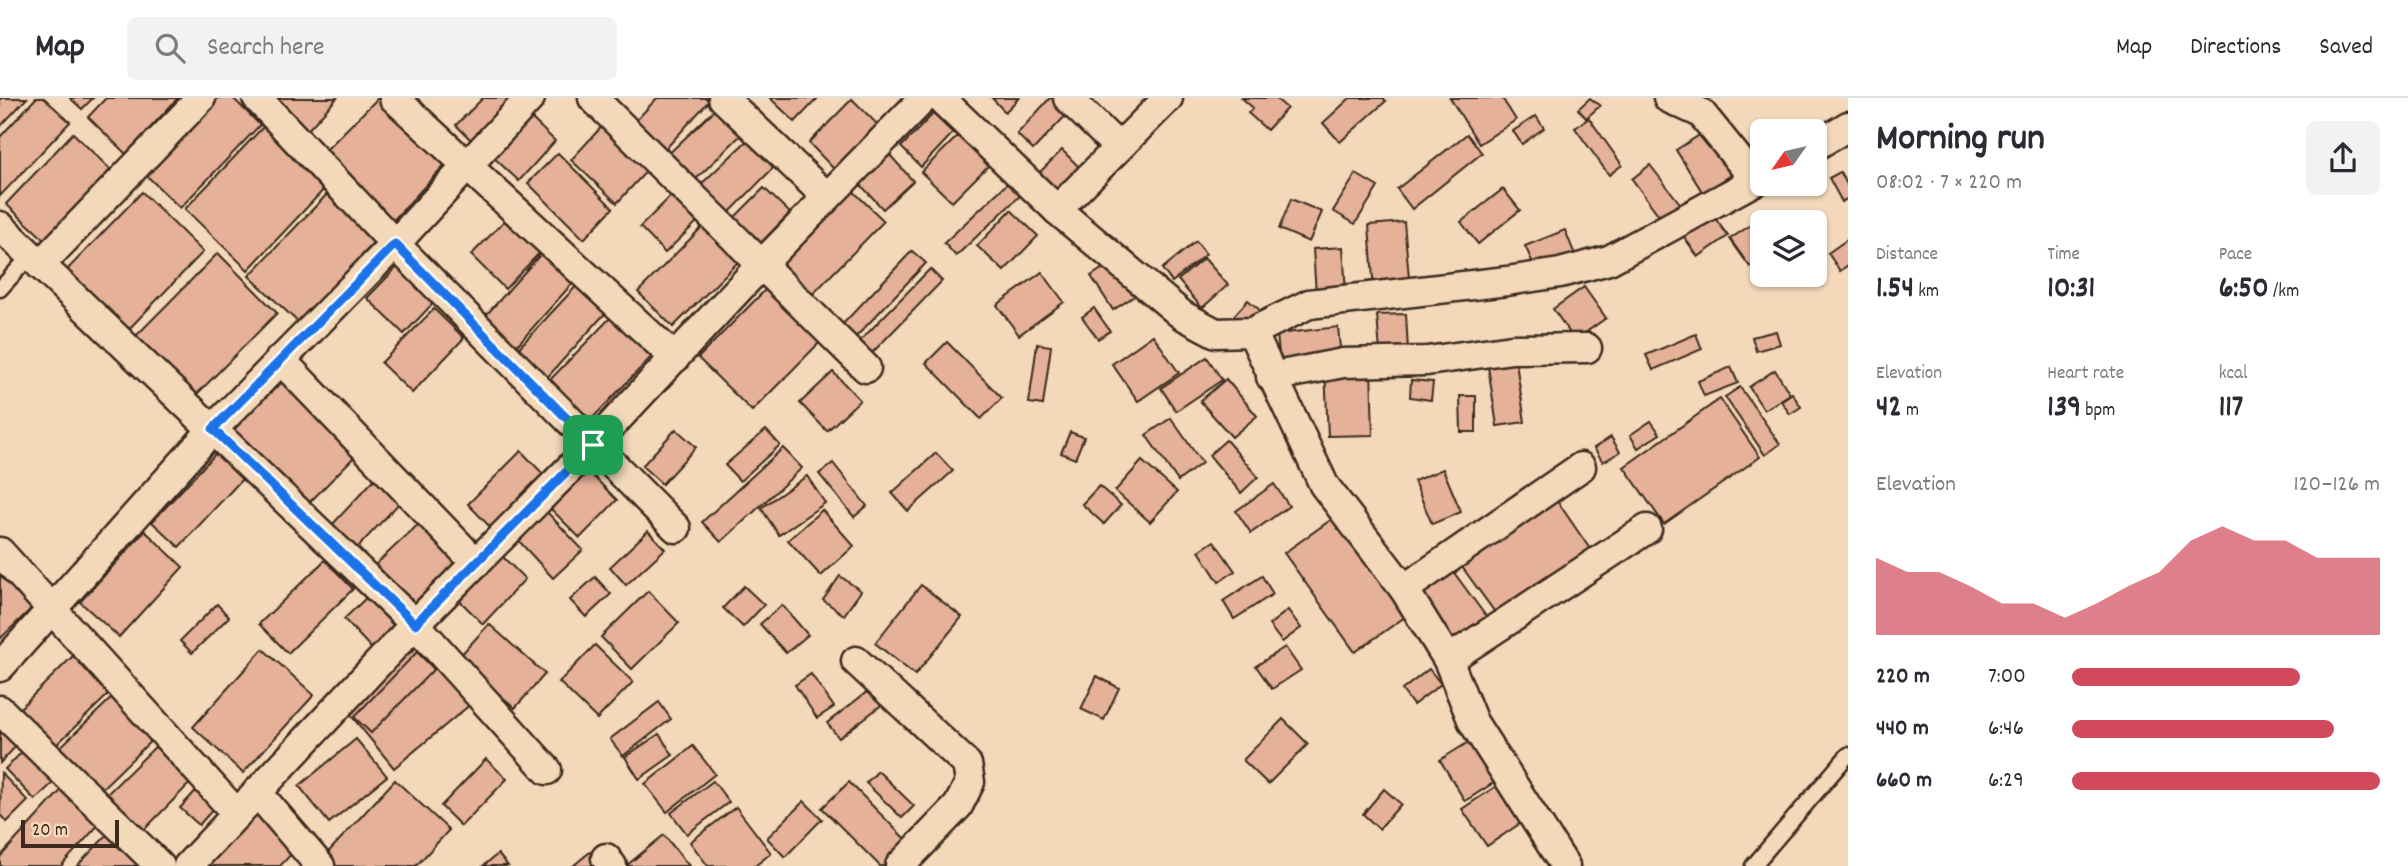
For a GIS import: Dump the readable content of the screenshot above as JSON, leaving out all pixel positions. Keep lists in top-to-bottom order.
{
  "scale_bar": "20 m",
  "north": "bottom left",
  "page": {
    "header": "Map",
    "search": "Search here",
    "nav": ["Map", "Directions", "Saved"],
    "heading": ["Morning run", "08:02 · 7 × 220 m"],
    "stats": [
      ["Distance", "1.54 km"],
      ["Time", "10:31"],
      ["Pace", "6:50 /km"],
      ["Elevation", "42 m"],
      ["Heart rate", "139 bpm"],
      ["kcal", "117"]
    ],
    "chart": ["Elevation", "120–126 m"],
    "list": [
      {
        "name": "220 m",
        "note": "7:00"
      },
      {
        "name": "440 m",
        "note": "6:46"
      },
      {
        "name": "660 m",
        "note": "6:29"
      }
    ],
    "scale": "20 m"
  }
}
